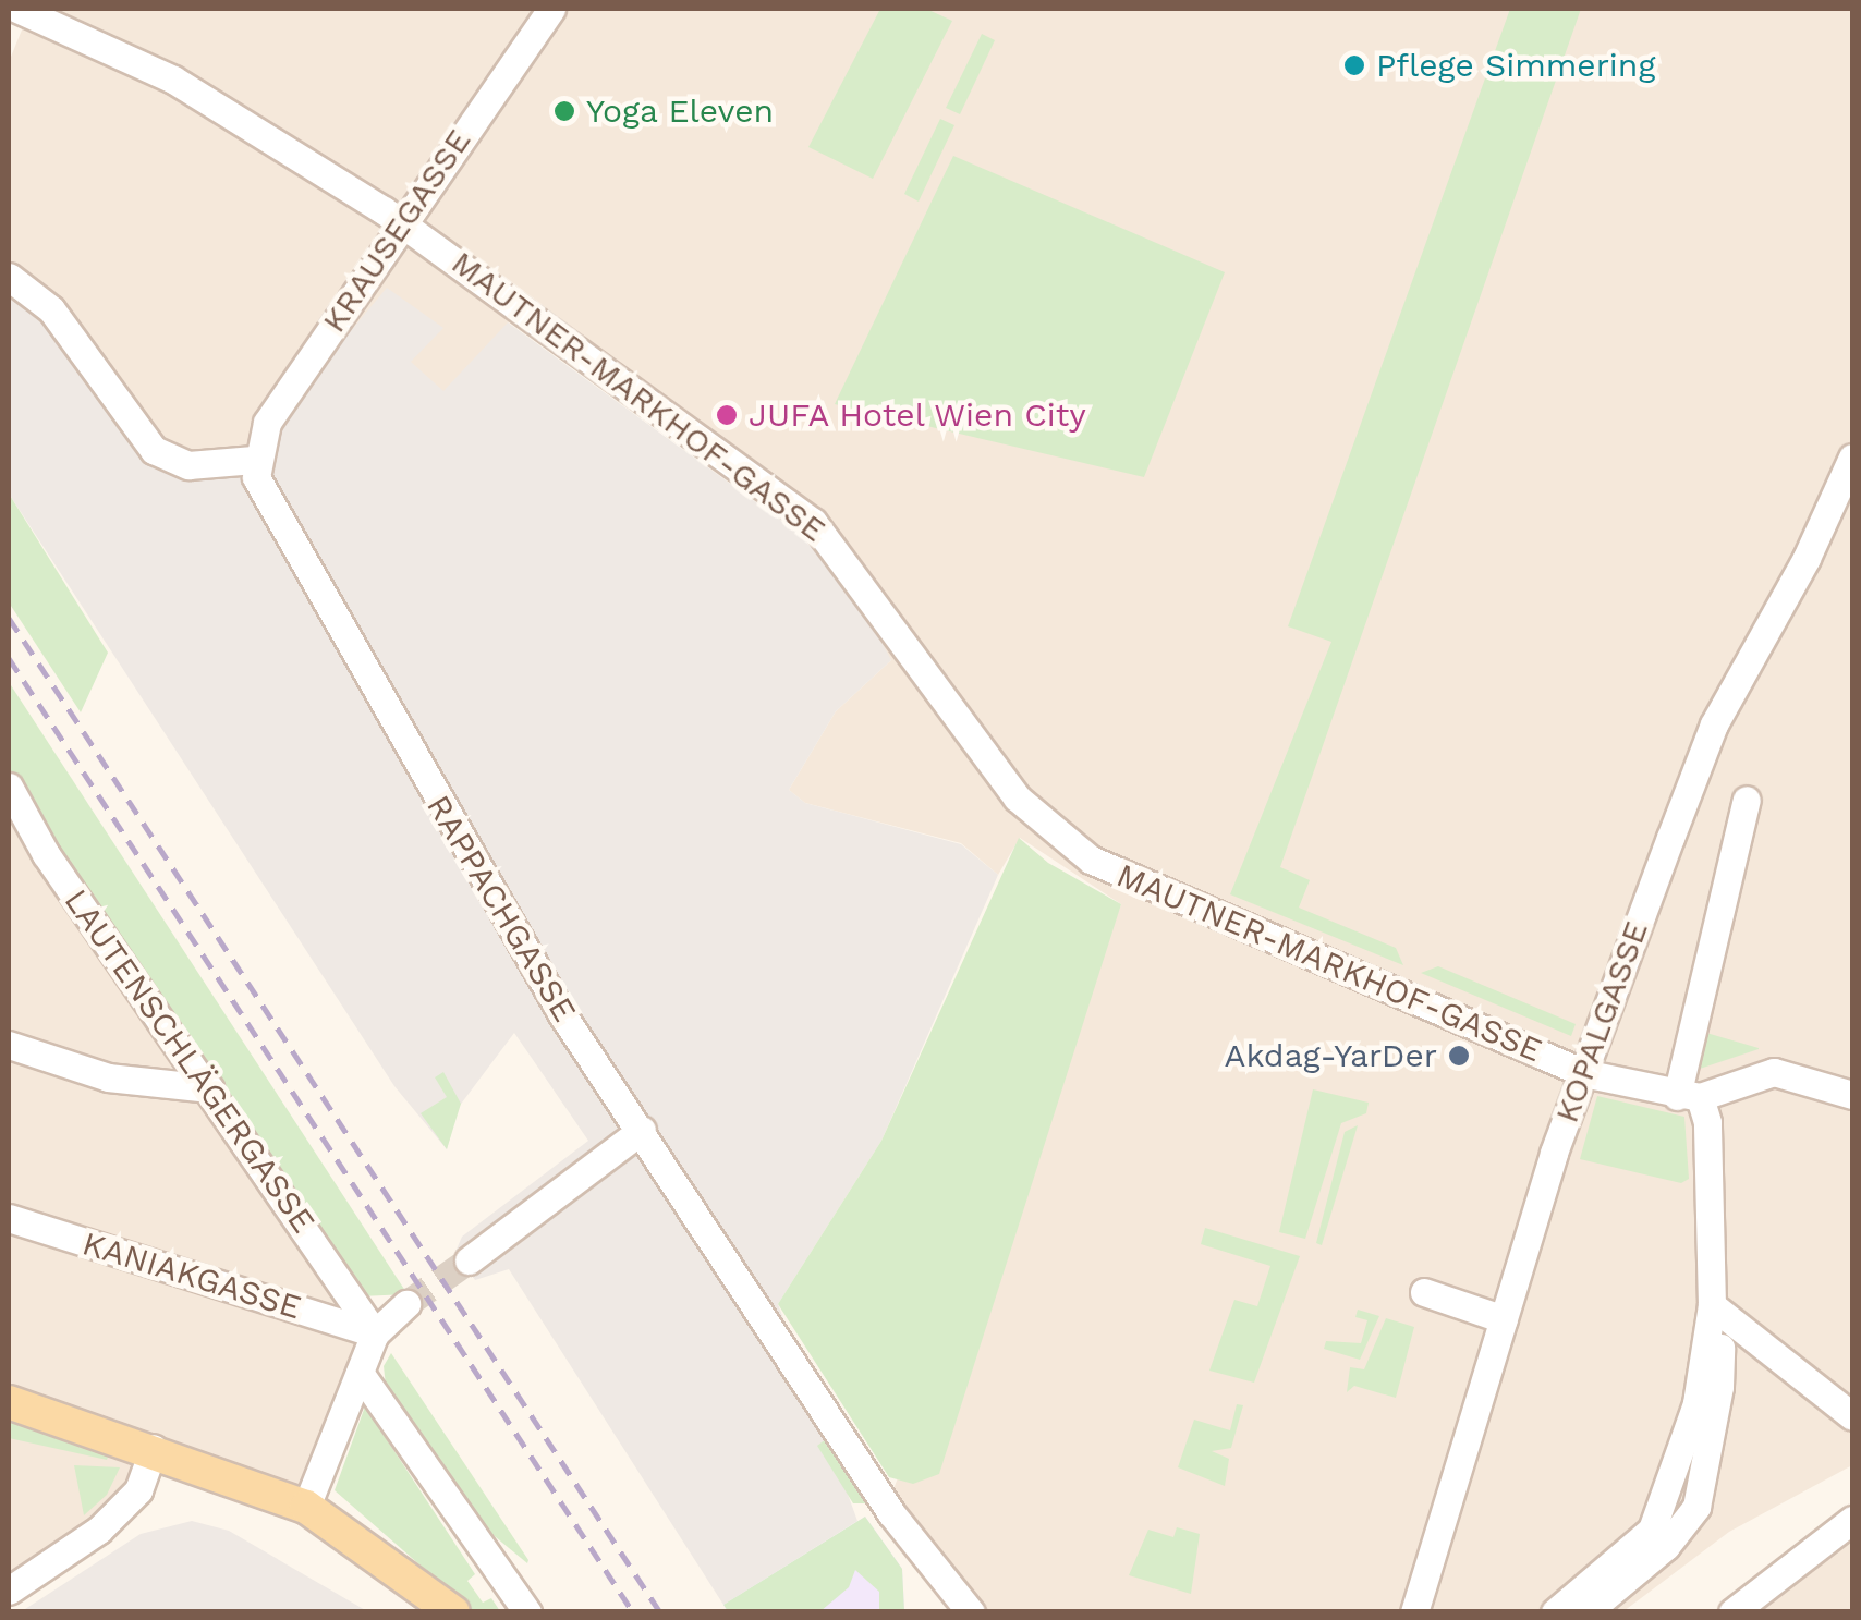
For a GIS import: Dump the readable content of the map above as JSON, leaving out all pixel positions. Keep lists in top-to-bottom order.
{
  "streets": {
    "street": [
      "KRAUSEGASSE",
      "MAUTNER-MARKHOF-GASSE",
      "RAPPACHGASSE",
      "KOPALGASSE",
      "LAUTENSCHLÄGERGASSE",
      "KANIAKGASSE"
    ]
  },
  "crossings": [
    ["KRAUSEGASSE", "MAUTNER-MARKHOF-GASSE"],
    ["KRAUSEGASSE", "RAPPACHGASSE"],
    ["MAUTNER-MARKHOF-GASSE", "KOPALGASSE"],
    ["LAUTENSCHLÄGERGASSE", "KANIAKGASSE"]
  ],
  "places": [
    "Pflege Simmering",
    "Yoga Eleven",
    "JUFA Hotel Wien City",
    "Akdag-YarDer"
  ]
}
